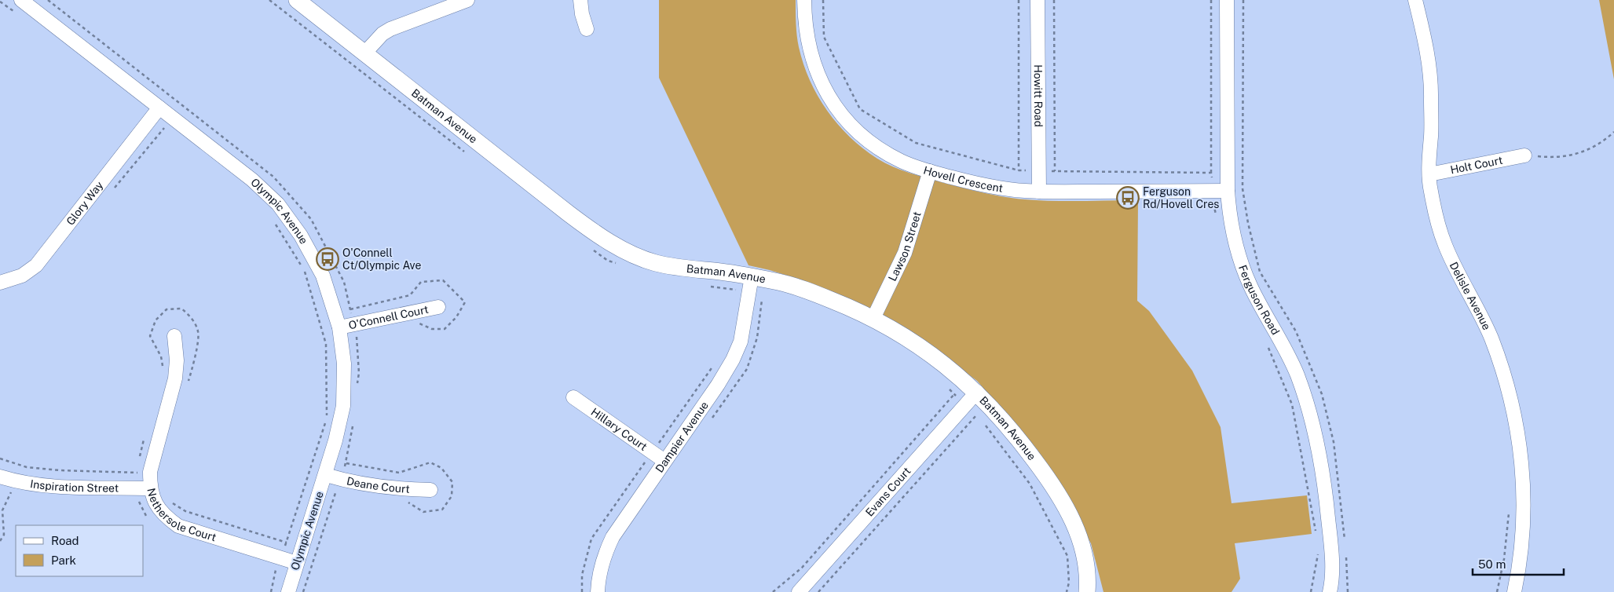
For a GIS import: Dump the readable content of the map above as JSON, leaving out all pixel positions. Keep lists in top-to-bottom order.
{
  "streets": {
    "street": [
      "Howitt Road",
      "Batman Avenue",
      "Holt Court",
      "Hovell Crescent",
      "Glory Way",
      "Olympic Avenue",
      "Lawson Street",
      "Delisle Avenue",
      "Ferguson Road",
      "O'Connell Court",
      "Hillary Court",
      "Dampier Avenue",
      "Deane Court",
      "Inspiration Street",
      "Evans Court",
      "Nethersole Court"
    ]
  },
  "crossings": [
    ["Howitt Road", "Hovell Crescent"],
    ["Batman Avenue", "Lawson Street"],
    ["Batman Avenue", "Dampier Avenue"],
    ["Batman Avenue", "Evans Court"],
    ["Holt Court", "Delisle Avenue"],
    ["Hovell Crescent", "Lawson Street"],
    ["Hovell Crescent", "Ferguson Road"],
    ["Glory Way", "Olympic Avenue"],
    ["Olympic Avenue", "O'Connell Court"],
    ["Olympic Avenue", "Deane Court"],
    ["Olympic Avenue", "Nethersole Court"],
    ["Hillary Court", "Dampier Avenue"],
    ["Inspiration Street", "Nethersole Court"]
  ],
  "places": {
    "bus stop": ["Ferguson Rd/Hovell Cres", "O'Connell Ct/Olympic Ave"]
  },
  "legend": ["Road", "Park"],
  "scale_bar": "50 m"
}
